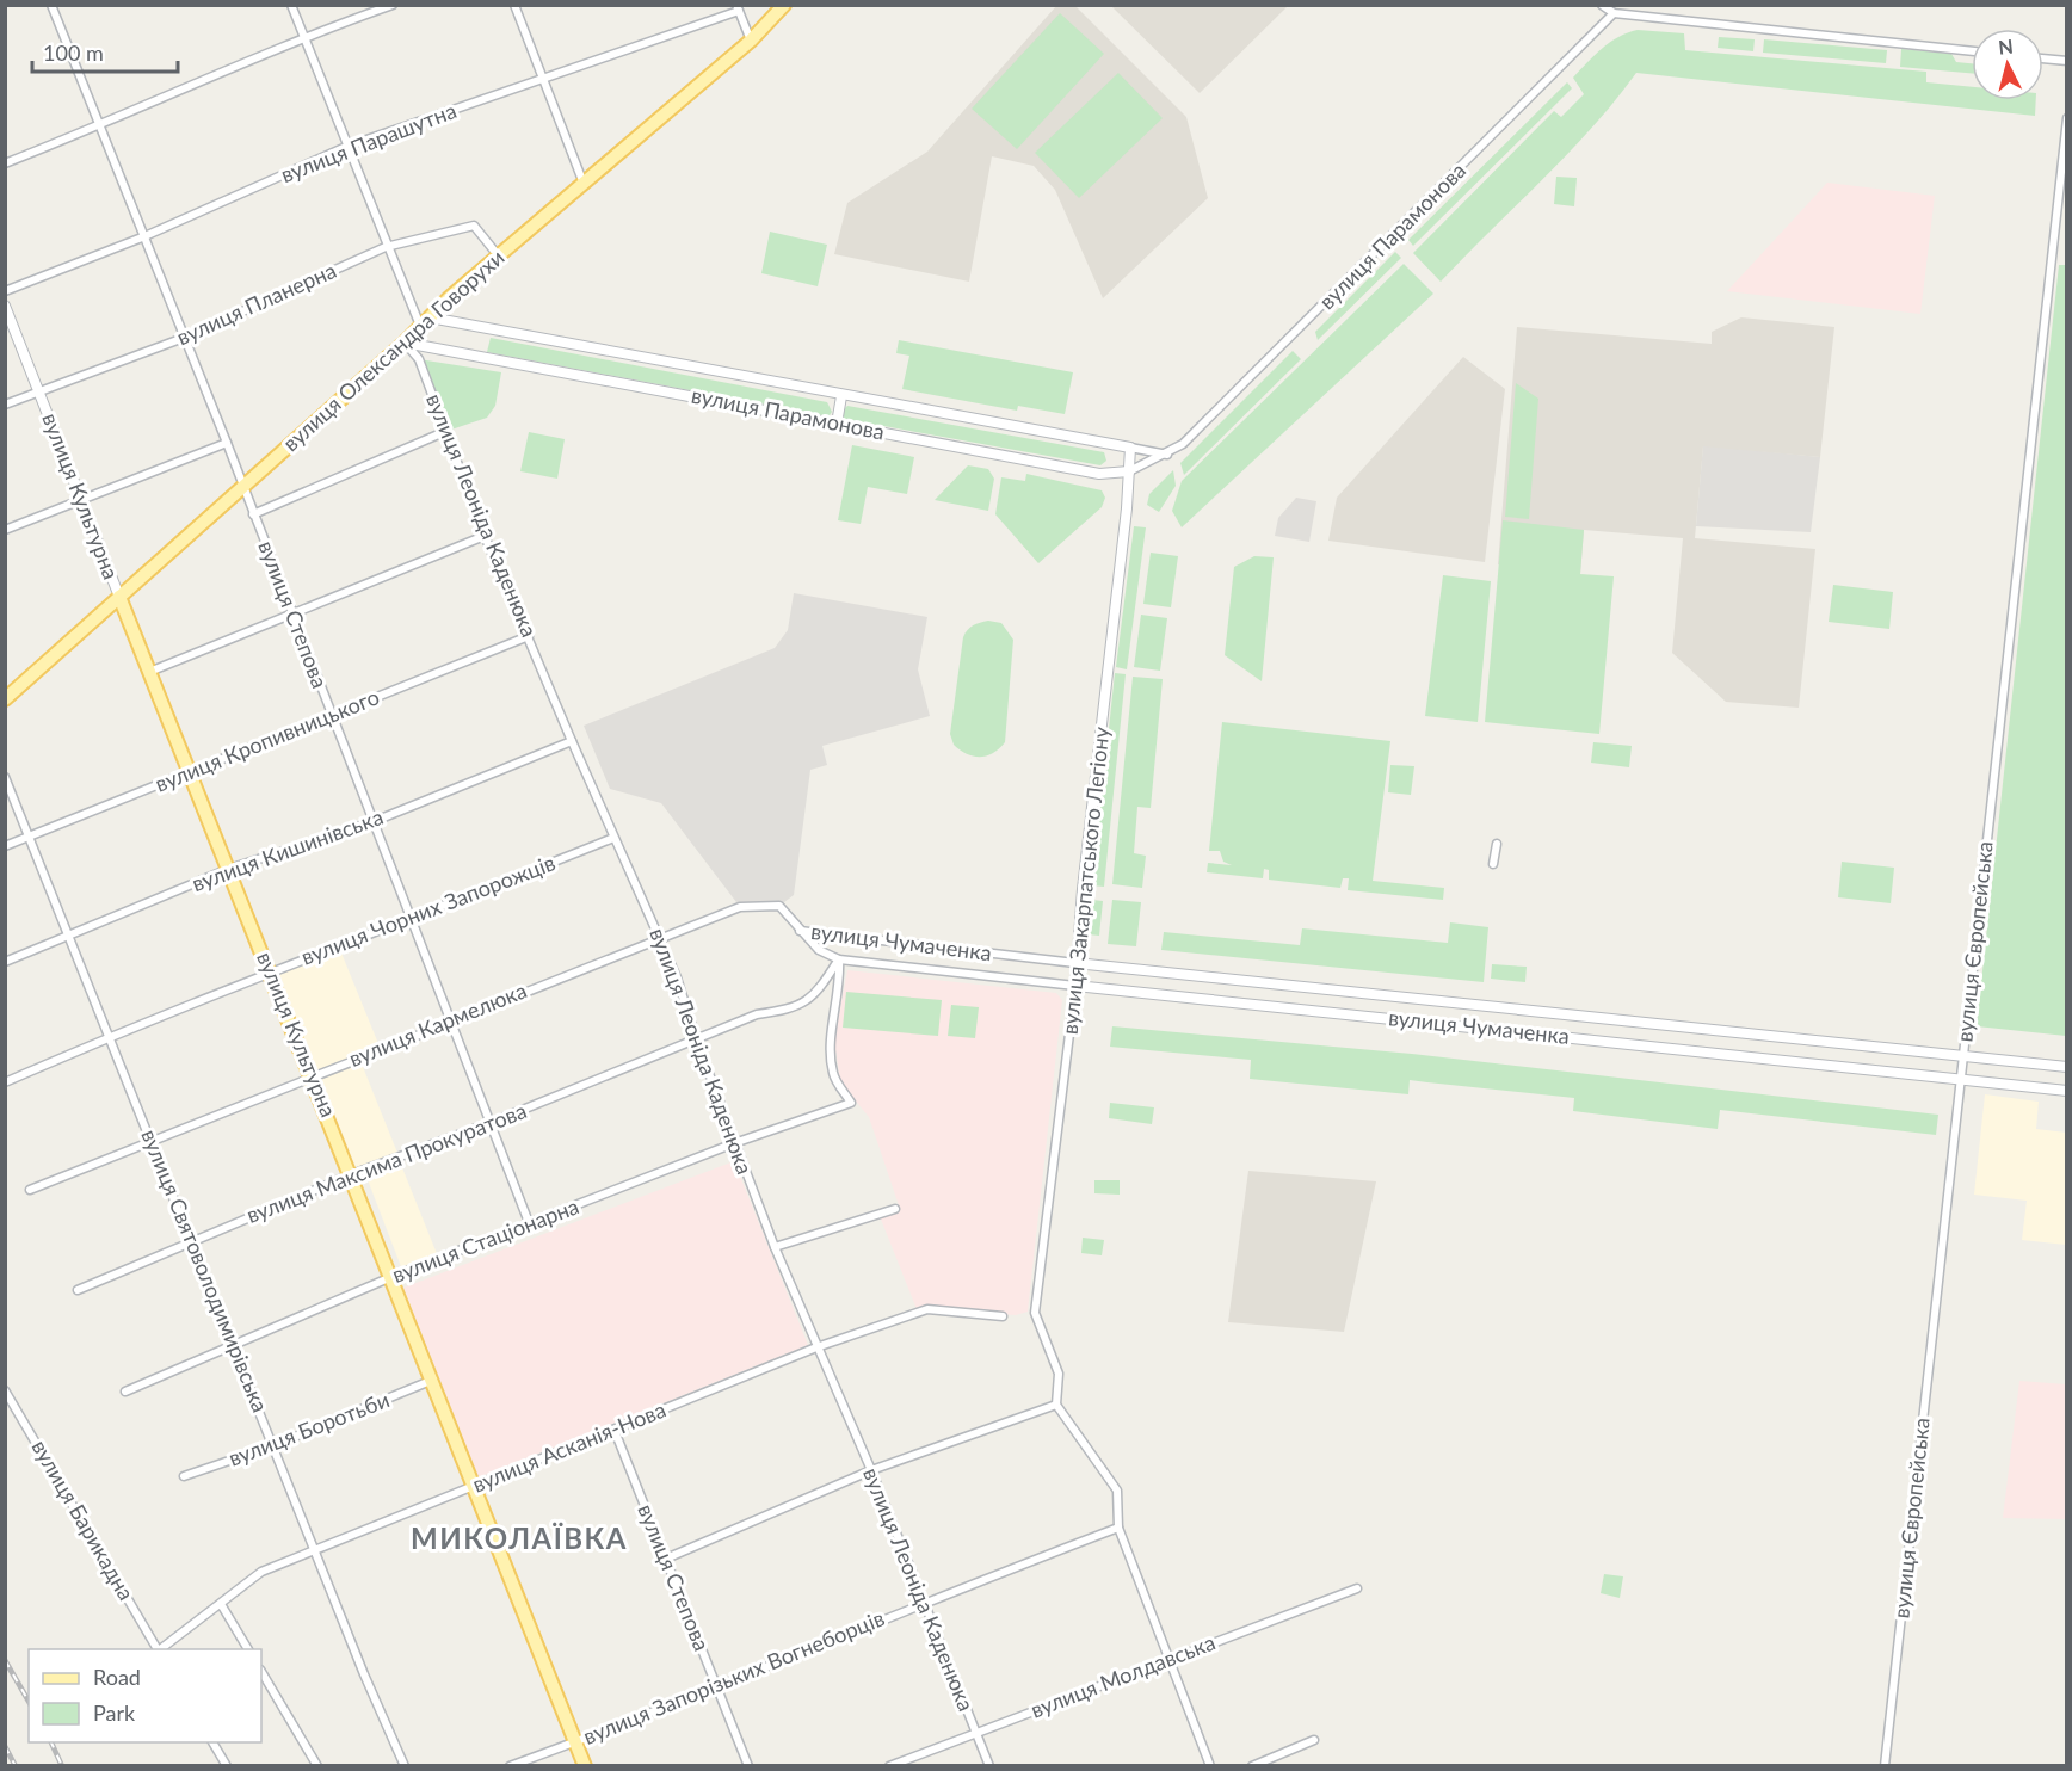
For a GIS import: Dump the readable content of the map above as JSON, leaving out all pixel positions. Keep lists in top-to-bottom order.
{
  "streets": {
    "main road": ["вулиця Олександра Говорухи", "вулиця Культурна"],
    "street": [
      "вулиця Парашутна",
      "вулиця Парамонова",
      "вулиця Планерна",
      "вулиця Леоніда Каденюка",
      "вулиця Степова",
      "вулиця Кропивницького",
      "вулиця Кишинівська",
      "вулиця Закарпатського Легіону",
      "вулиця Чорних Запорожців",
      "вулиця Європейська",
      "вулиця Чумаченка",
      "вулиця Кармелюка",
      "вулиця Максима Прокуратова",
      "вулиця Стаціонарна",
      "вулиця Святоволодимирівська",
      "вулиця Боротьби",
      "вулиця Асканія-Нова",
      "вулиця Барикадна",
      "вулиця Молдавська",
      "вулиця Запорізьких Вогнеборців"
    ]
  },
  "crossings": [
    ["вулиця Парашутна", "вулиця Степова"],
    ["вулиця Парамонова", "вулиця Олександра Говорухи"],
    ["вулиця Парамонова", "вулиця Леоніда Каденюка"],
    ["вулиця Парамонова", "вулиця Закарпатського Легіону"],
    ["вулиця Планерна", "вулиця Олександра Говорухи"],
    ["вулиця Планерна", "вулиця Культурна"],
    ["вулиця Планерна", "вулиця Степова"],
    ["вулиця Олександра Говорухи", "вулиця Культурна"],
    ["вулиця Олександра Говорухи", "вулиця Леоніда Каденюка"],
    ["вулиця Олександра Говорухи", "вулиця Степова"],
    ["вулиця Культурна", "вулиця Кропивницького"],
    ["вулиця Культурна", "вулиця Кишинівська"],
    ["вулиця Культурна", "вулиця Чорних Запорожців"],
    ["вулиця Культурна", "вулиця Кармелюка"],
    ["вулиця Культурна", "вулиця Максима Прокуратова"],
    ["вулиця Культурна", "вулиця Стаціонарна"],
    ["вулиця Культурна", "вулиця Боротьби"],
    ["вулиця Культурна", "вулиця Асканія-Нова"],
    ["вулиця Культурна", "вулиця Запорізьких Вогнеборців"],
    ["вулиця Леоніда Каденюка", "вулиця Кропивницького"],
    ["вулиця Леоніда Каденюка", "вулиця Кишинівська"],
    ["вулиця Леоніда Каденюка", "вулиця Чорних Запорожців"],
    ["вулиця Леоніда Каденюка", "вулиця Кармелюка"],
    ["вулиця Леоніда Каденюка", "вулиця Максима Прокуратова"],
    ["вулиця Леоніда Каденюка", "вулиця Стаціонарна"],
    ["вулиця Леоніда Каденюка", "вулиця Асканія-Нова"],
    ["вулиця Леоніда Каденюка", "вулиця Молдавська"],
    ["вулиця Леоніда Каденюка", "вулиця Запорізьких Вогнеборців"],
    ["вулиця Степова", "вулиця Кропивницького"],
    ["вулиця Степова", "вулиця Кишинівська"],
    ["вулиця Степова", "вулиця Чорних Запорожців"],
    ["вулиця Степова", "вулиця Кармелюка"],
    ["вулиця Степова", "вулиця Максима Прокуратова"],
    ["вулиця Степова", "вулиця Стаціонарна"],
    ["вулиця Степова", "вулиця Асканія-Нова"],
    ["вулиця Степова", "вулиця Запорізьких Вогнеборців"],
    ["вулиця Кропивницького", "вулиця Святоволодимирівська"],
    ["вулиця Кишинівська", "вулиця Святоволодимирівська"],
    ["вулиця Закарпатського Легіону", "вулиця Чумаченка"],
    ["вулиця Чорних Запорожців", "вулиця Святоволодимирівська"],
    ["вулиця Європейська", "вулиця Чумаченка"],
    ["вулиця Чумаченка", "вулиця Кармелюка"],
    ["вулиця Чумаченка", "вулиця Максима Прокуратова"],
    ["вулиця Чумаченка", "вулиця Стаціонарна"],
    ["вулиця Кармелюка", "вулиця Святоволодимирівська"],
    ["вулиця Максима Прокуратова", "вулиця Стаціонарна"],
    ["вулиця Максима Прокуратова", "вулиця Святоволодимирівська"],
    ["вулиця Стаціонарна", "вулиця Святоволодимирівська"],
    ["вулиця Святоволодимирівська", "вулиця Боротьби"],
    ["вулиця Святоволодимирівська", "вулиця Асканія-Нова"]
  ],
  "districts": ["МИКОЛАЇВКА"],
  "legend": ["Road", "Park"],
  "scale_bar": "100 m",
  "north": "top"
}
